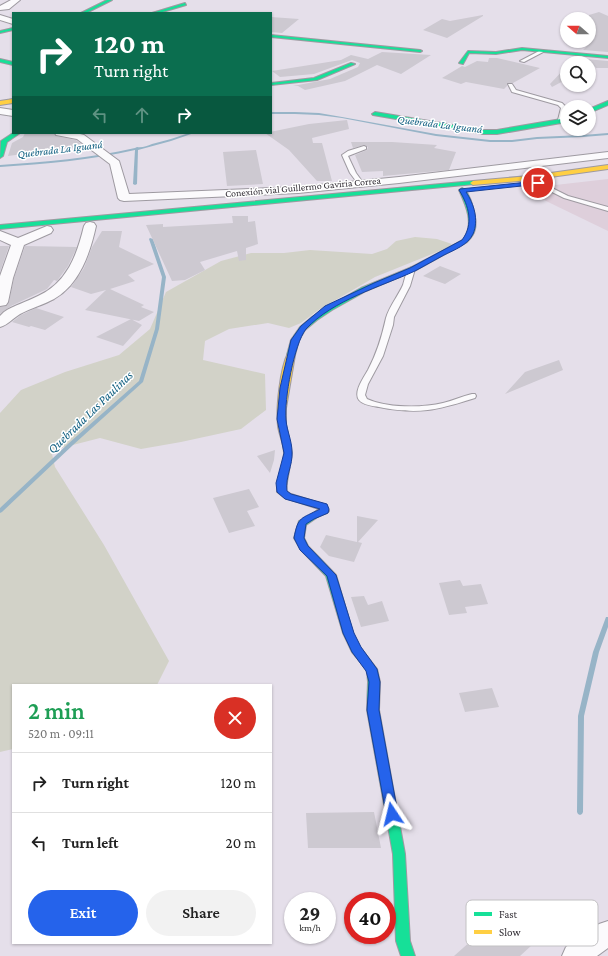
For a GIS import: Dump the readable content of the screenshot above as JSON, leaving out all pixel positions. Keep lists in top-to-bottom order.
{
  "streets": {
    "main road": ["Conexión vial Guillermo Gaviria Correa"]
  },
  "water": ["Quebrada La Iguaná", "Quebrada Las Paulinas"],
  "legend": ["Fast", "Slow"],
  "north": "left",
  "page": {
    "turn": ["120 m", "Turn right"],
    "heading": ["2 min", "520 m · 09:11"],
    "list": [
      {
        "name": "Turn right",
        "value": "120 m"
      },
      {
        "name": "Turn left",
        "value": "20 m"
      }
    ],
    "buttons": ["Exit", "Share"],
    "speed": "29 km/h",
    "limit": "40"
  }
}
